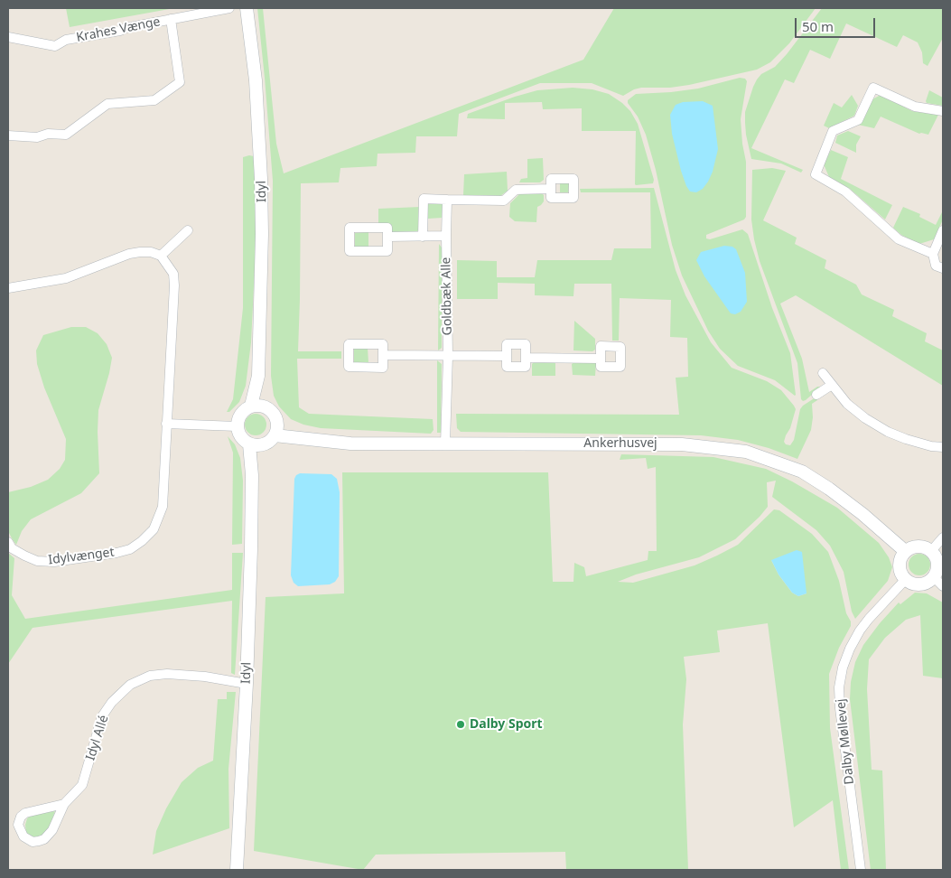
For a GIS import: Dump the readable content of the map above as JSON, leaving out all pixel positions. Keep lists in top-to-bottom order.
{
  "streets": {
    "street": [
      "Krahes Vænge",
      "Idyl",
      "Goldbæk Alle",
      "Ankerhusvej",
      "Idylvænget",
      "Idyl Allé",
      "Dalby Møllevej"
    ]
  },
  "crossings": [
    ["Idyl", "Ankerhusvej"],
    ["Idyl", "Idyl Allé"],
    ["Goldbæk Alle", "Ankerhusvej"],
    ["Ankerhusvej", "Dalby Møllevej"]
  ],
  "places": ["Dalby Sport"],
  "scale_bar": "50 m"
}
